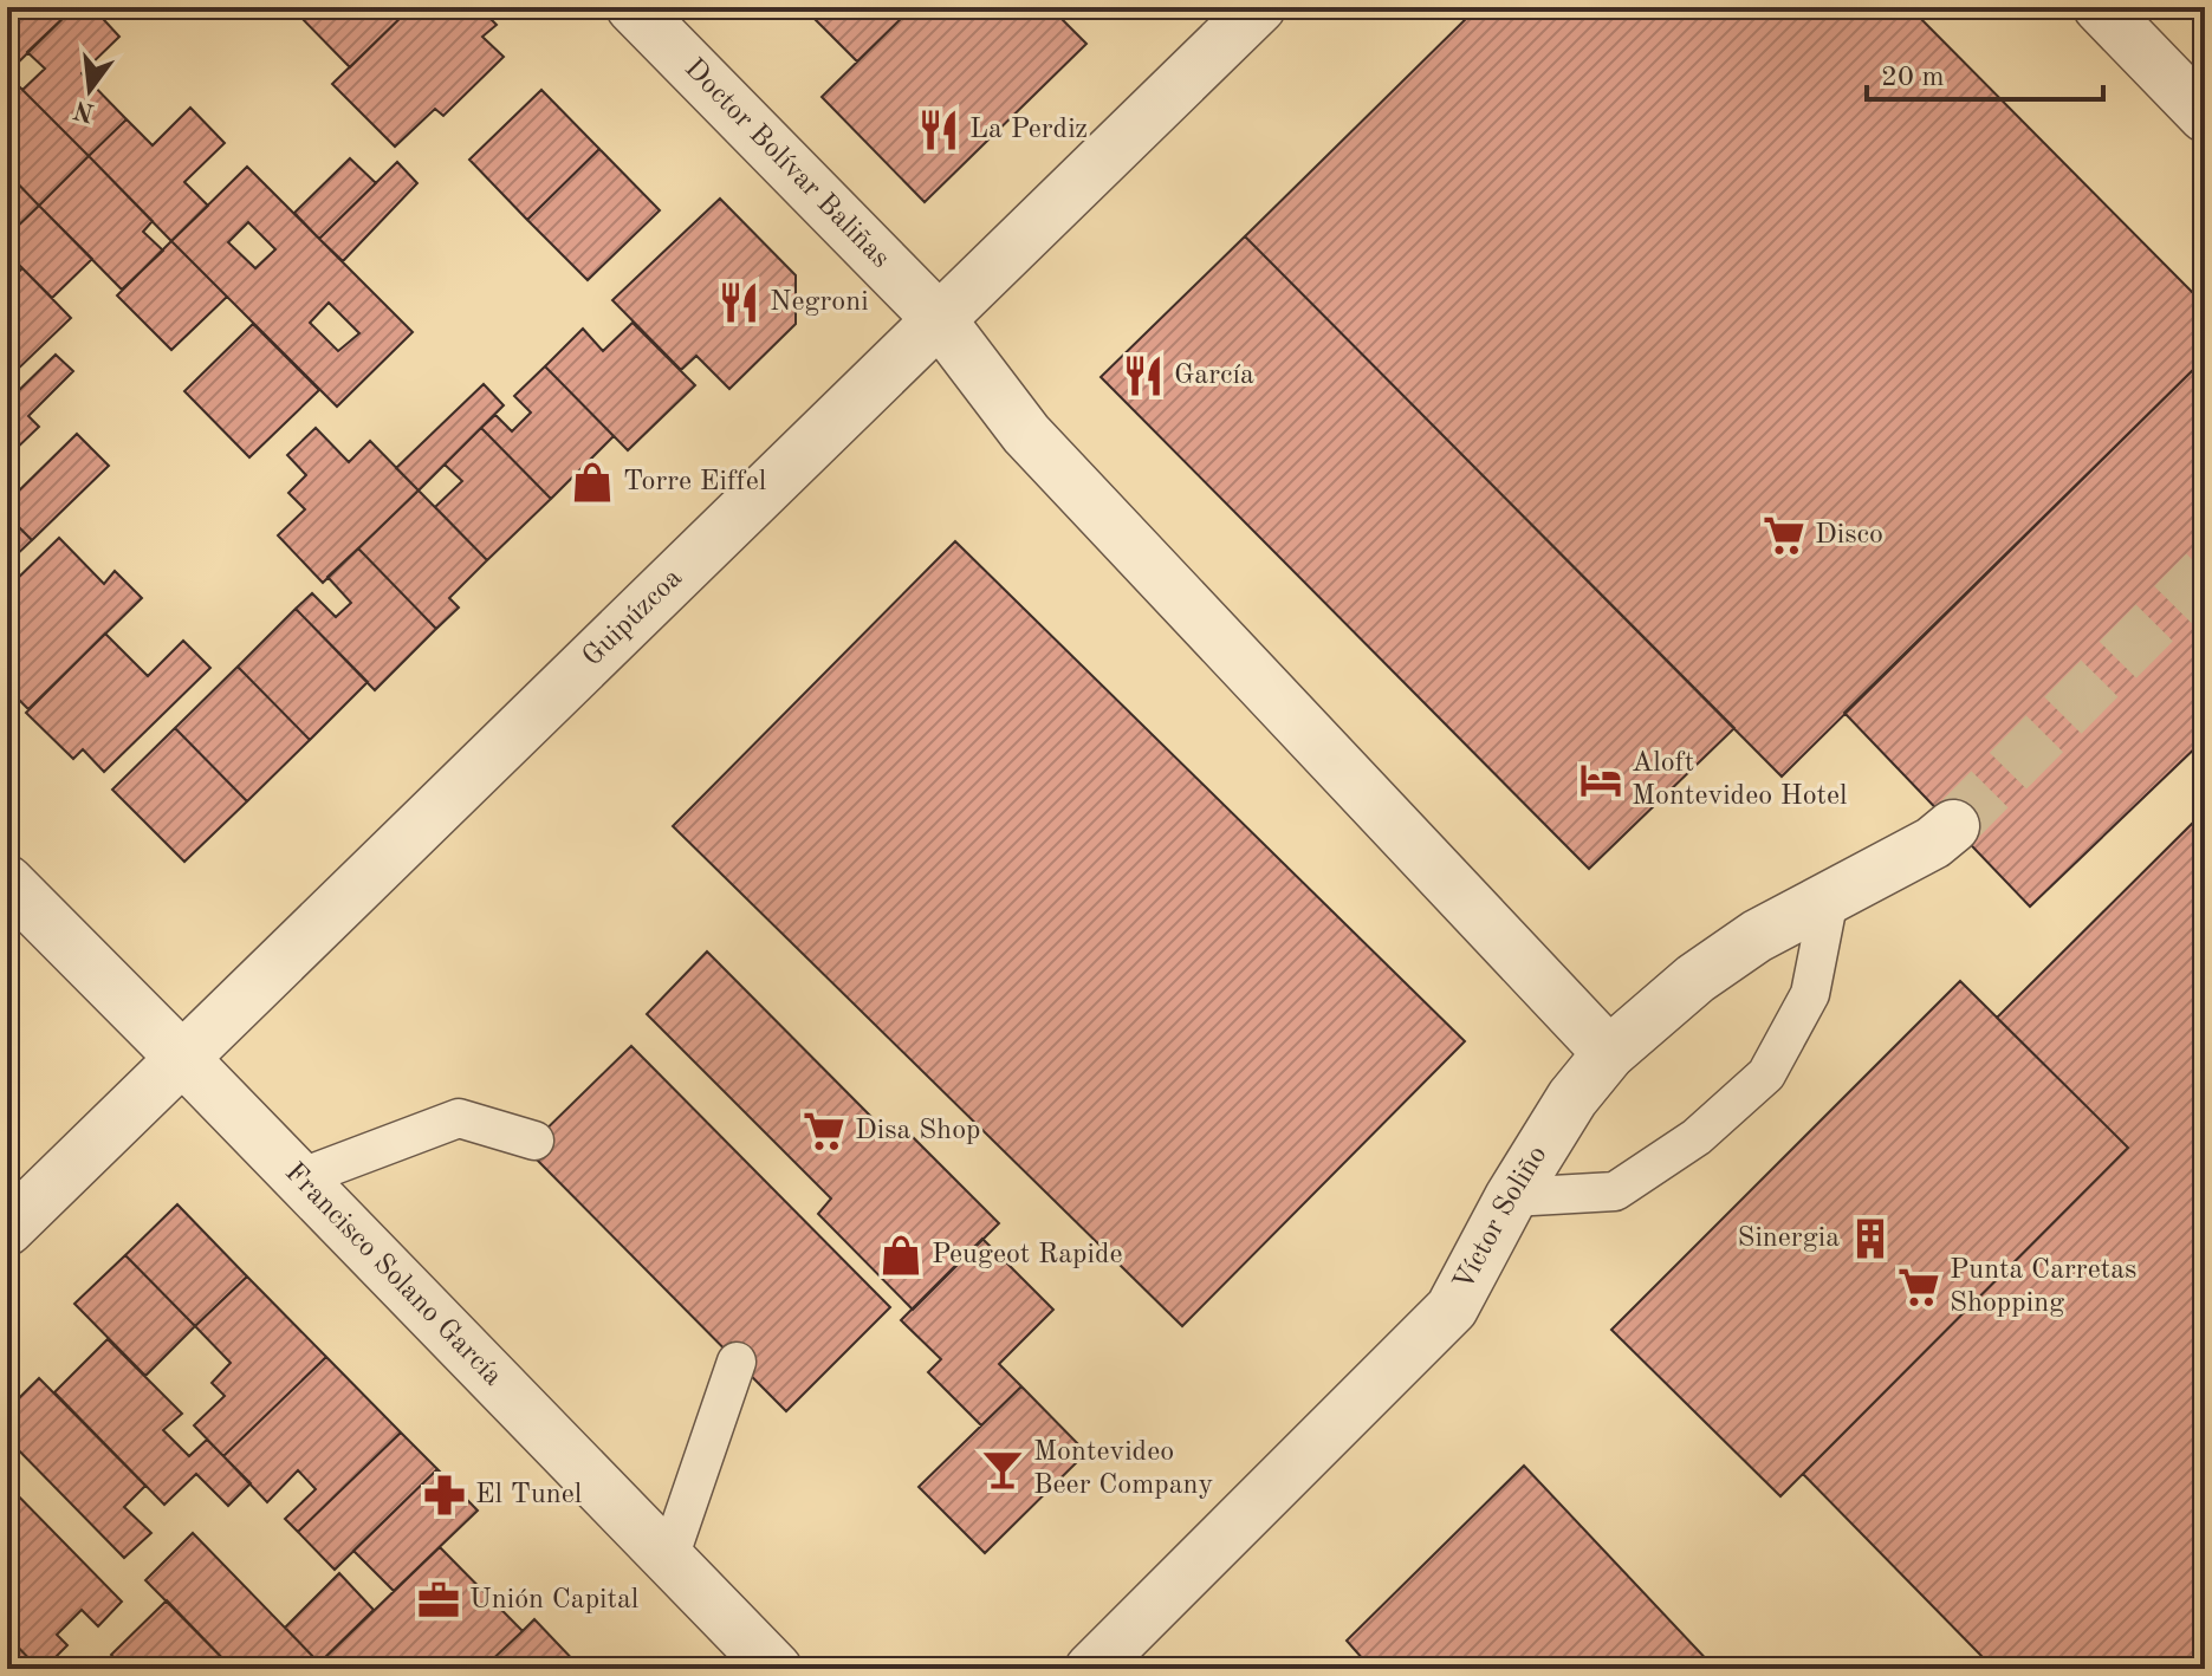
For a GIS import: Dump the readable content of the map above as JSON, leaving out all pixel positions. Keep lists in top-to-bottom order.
{
  "streets": {
    "street": [
      "Doctor Bolívar Baliñas",
      "Guipúzcoa",
      "Víctor Soliño",
      "Francisco Solano García"
    ]
  },
  "crossings": [
    ["Doctor Bolívar Baliñas", "Guipúzcoa"],
    ["Doctor Bolívar Baliñas", "Víctor Soliño"],
    ["Guipúzcoa", "Francisco Solano García"]
  ],
  "places": {
    "restaurant": ["La Perdiz", "Negroni", "García"],
    "shop": ["Torre Eiffel", "Peugeot Rapide"],
    "supermarket": ["Disco", "Disa Shop", "Punta Carretas Shopping"],
    "hotel": ["Aloft Montevideo Hotel"],
    "building": ["Sinergia"],
    "bar": ["Montevideo Beer Company"],
    "pharmacy": ["El Tunel"],
    "office": ["Unión Capital"]
  },
  "scale_bar": "20 m",
  "north": "bottom"
}
